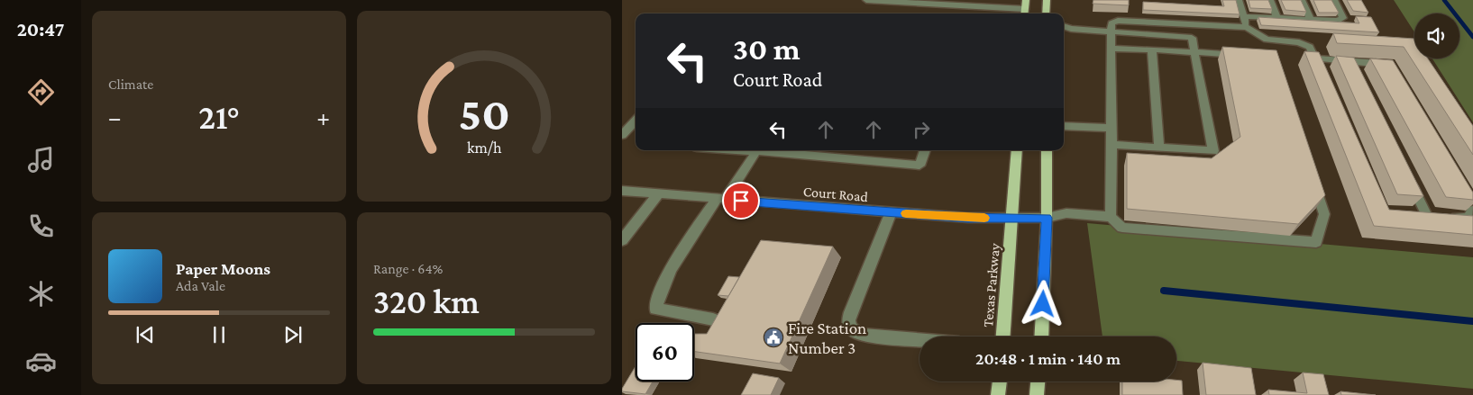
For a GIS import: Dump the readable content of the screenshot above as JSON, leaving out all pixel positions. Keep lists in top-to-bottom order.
{
  "streets": {
    "main road": ["Texas Parkway"],
    "street": ["Court Road"]
  },
  "crossings": [
    ["Court Road", "Texas Parkway"]
  ],
  "places": {
    "public building": ["Fire Station Number 3"]
  },
  "page": {
    "tabs": "20:47",
    "tile": [
      "Climate",
      ["Range · 64%", "320 km"]
    ],
    "turn": ["30 m", "Court Road"],
    "heat": ["−", "21°", "+"],
    "song": ["Paper Moons", "Ada Vale"],
    "limit": "60",
    "trip": "20:48 · 1 min · 140 m",
    "gauge": ["50", "km/h"]
  }
}
